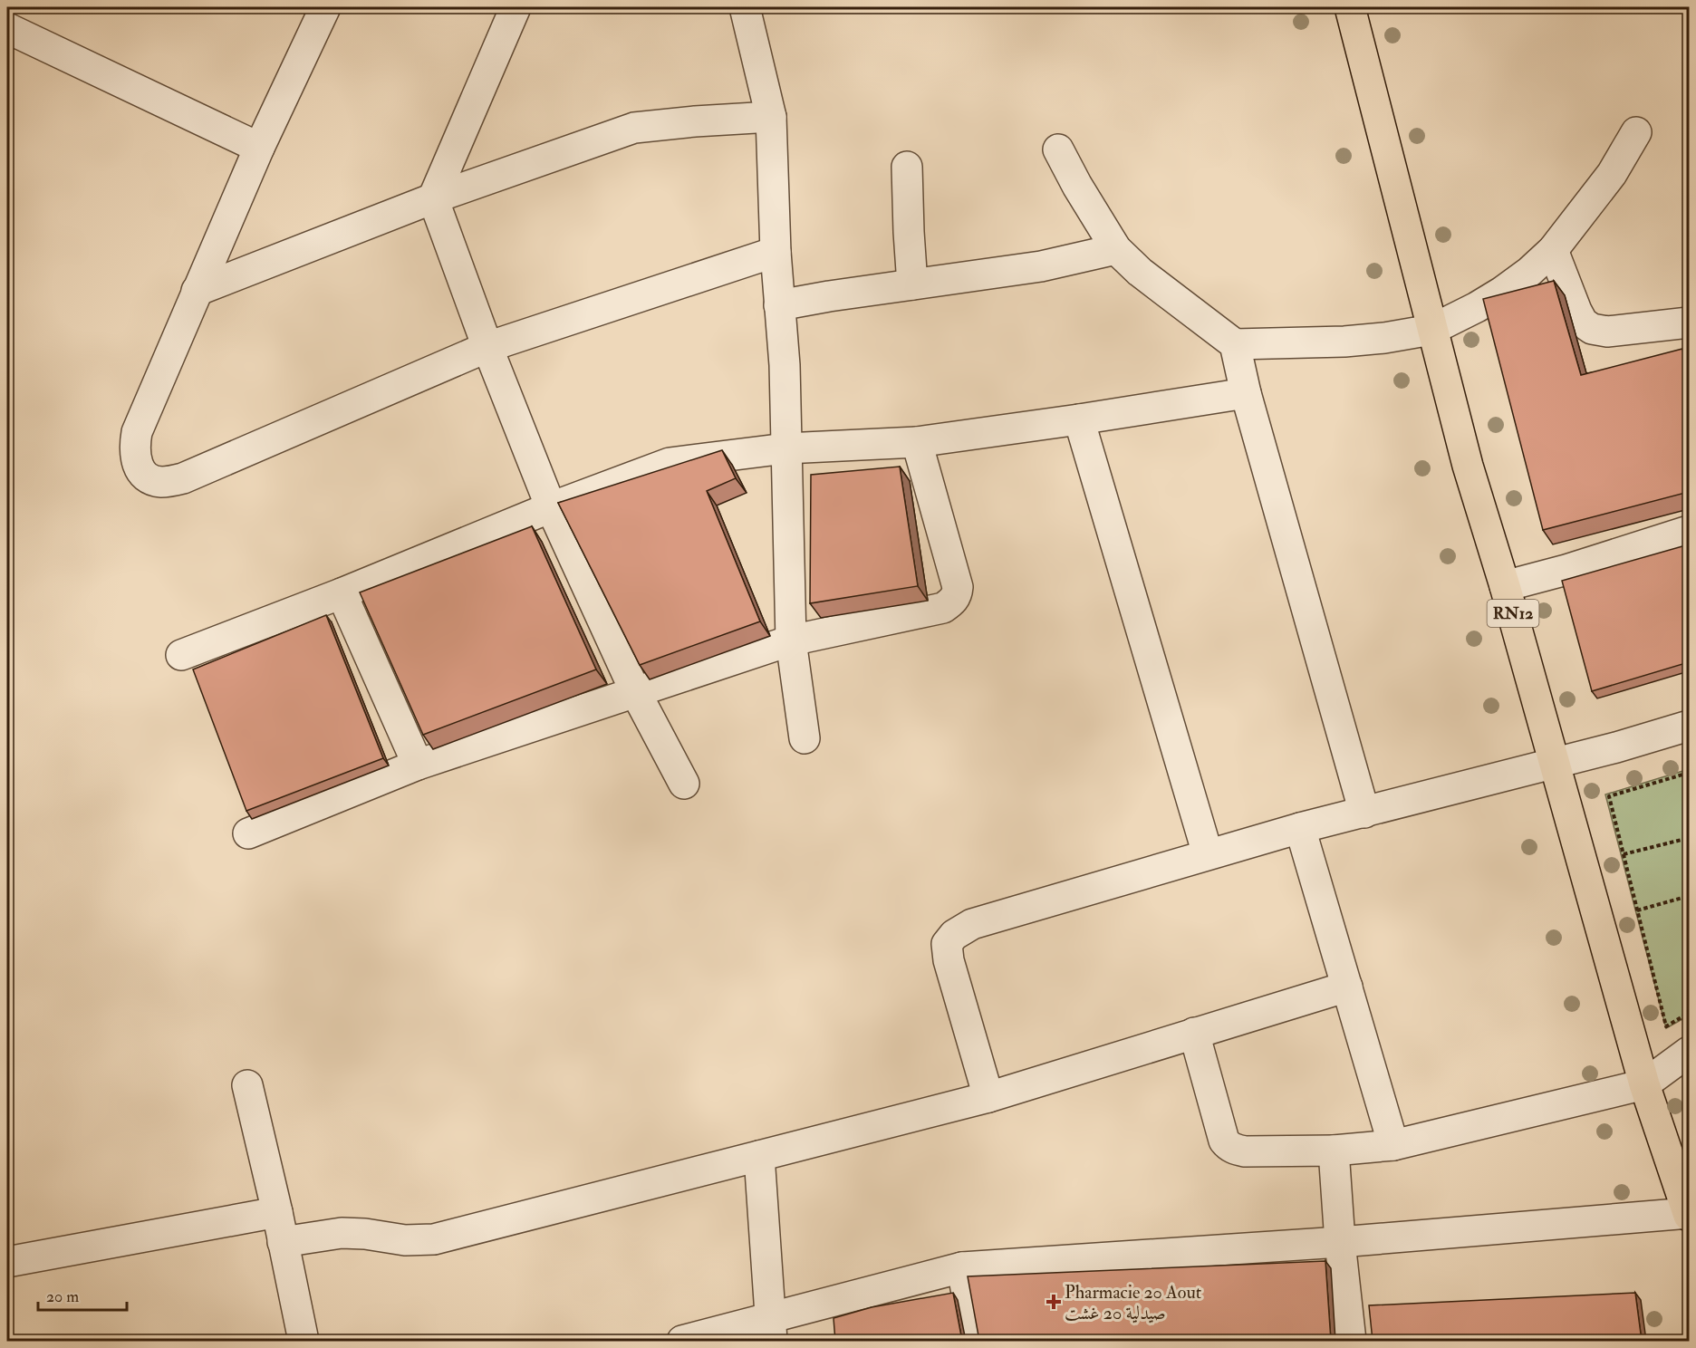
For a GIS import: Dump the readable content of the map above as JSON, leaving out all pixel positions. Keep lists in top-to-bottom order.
{
  "streets": {
    "main road": ["RN12"]
  },
  "places": {
    "health": ["Pharmacie 20 Aout صيدلية 20 غشت"]
  },
  "scale_bar": "20 m"
}
